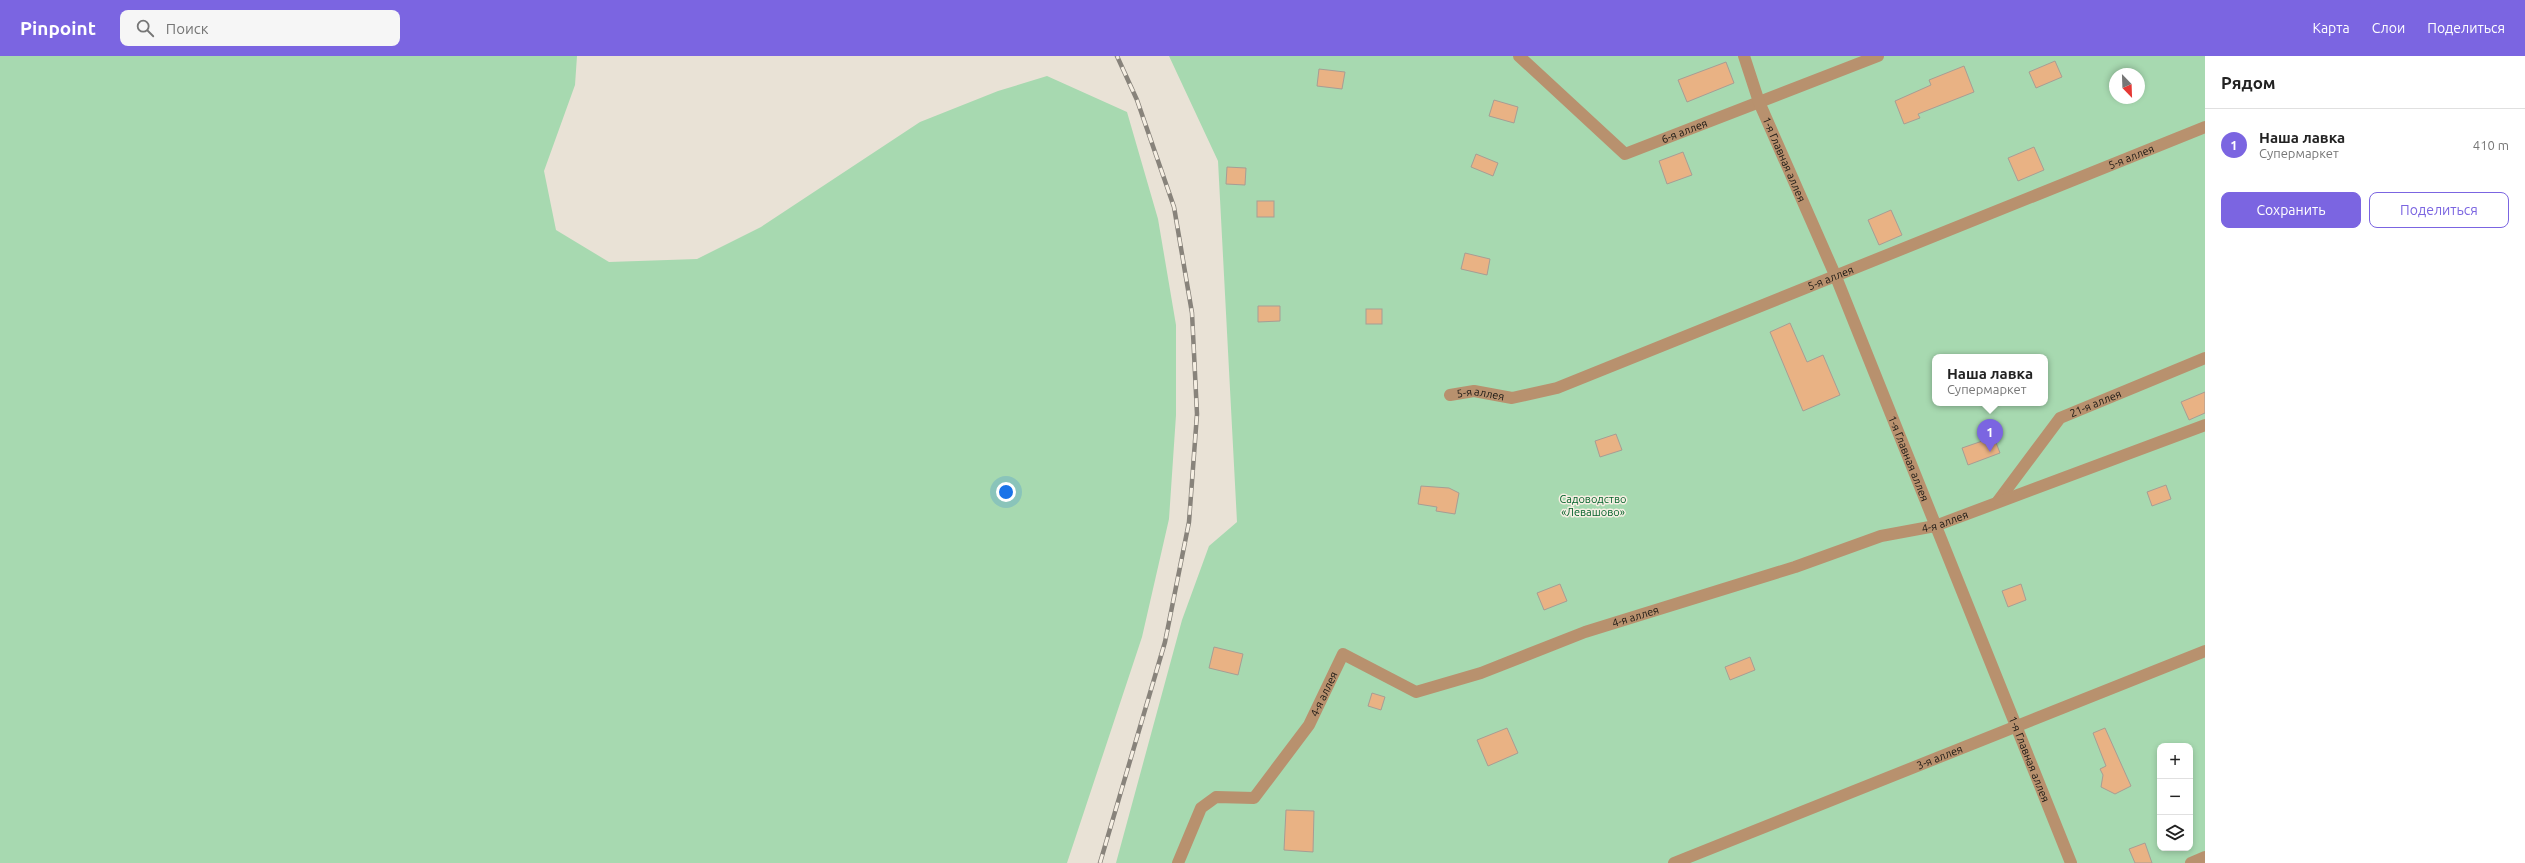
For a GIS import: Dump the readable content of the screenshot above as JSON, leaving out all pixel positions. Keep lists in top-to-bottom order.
{
  "streets": {
    "street": [
      "6-я аллея",
      "5-я аллея",
      "1-я Главная аллея",
      "21-я аллея",
      "4-я аллея",
      "3-я аллея"
    ]
  },
  "crossings": [
    ["6-я аллея", "1-я Главная аллея"],
    ["5-я аллея", "1-я Главная аллея"],
    ["1-я Главная аллея", "4-я аллея"],
    ["1-я Главная аллея", "3-я аллея"],
    ["21-я аллея", "4-я аллея"]
  ],
  "parks": ["Садоводство «Левашово»"],
  "north": "bottom right",
  "page": {
    "header": "Pinpoint",
    "search": "Поиск",
    "nav": ["Карта", "Слои", "Поделиться"],
    "heading": "Рядом",
    "list": [
      {
        "mark": "1",
        "name": "Наша лавка",
        "note": "Супермаркет",
        "value": "410 m"
      }
    ],
    "buttons": ["Сохранить", "Поделиться"],
    "popup": ["Наша лавка", "Супермаркет"],
    "pins": "1",
    "map_buttons": ["+", "−"]
  }
}
